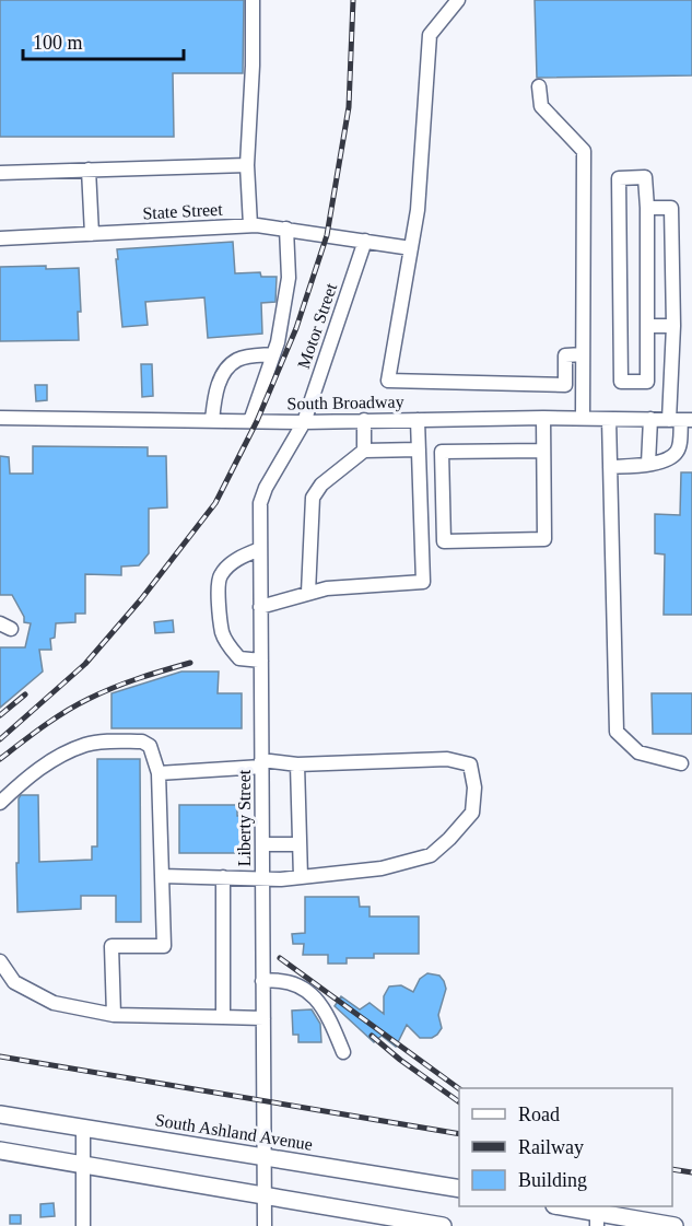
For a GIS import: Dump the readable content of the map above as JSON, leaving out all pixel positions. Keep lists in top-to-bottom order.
{
  "streets": {
    "main road": ["South Ashland Avenue"],
    "street": [
      "State Street",
      "Motor Street",
      "South Broadway",
      "Liberty Street"
    ]
  },
  "crossings": [
    ["State Street", "Motor Street"],
    ["Motor Street", "South Broadway"],
    ["Motor Street", "Liberty Street"],
    ["South Broadway", "Liberty Street"],
    ["Liberty Street", "South Ashland Avenue"]
  ],
  "legend": ["Road", "Railway", "Building"],
  "scale_bar": "100 m"
}
